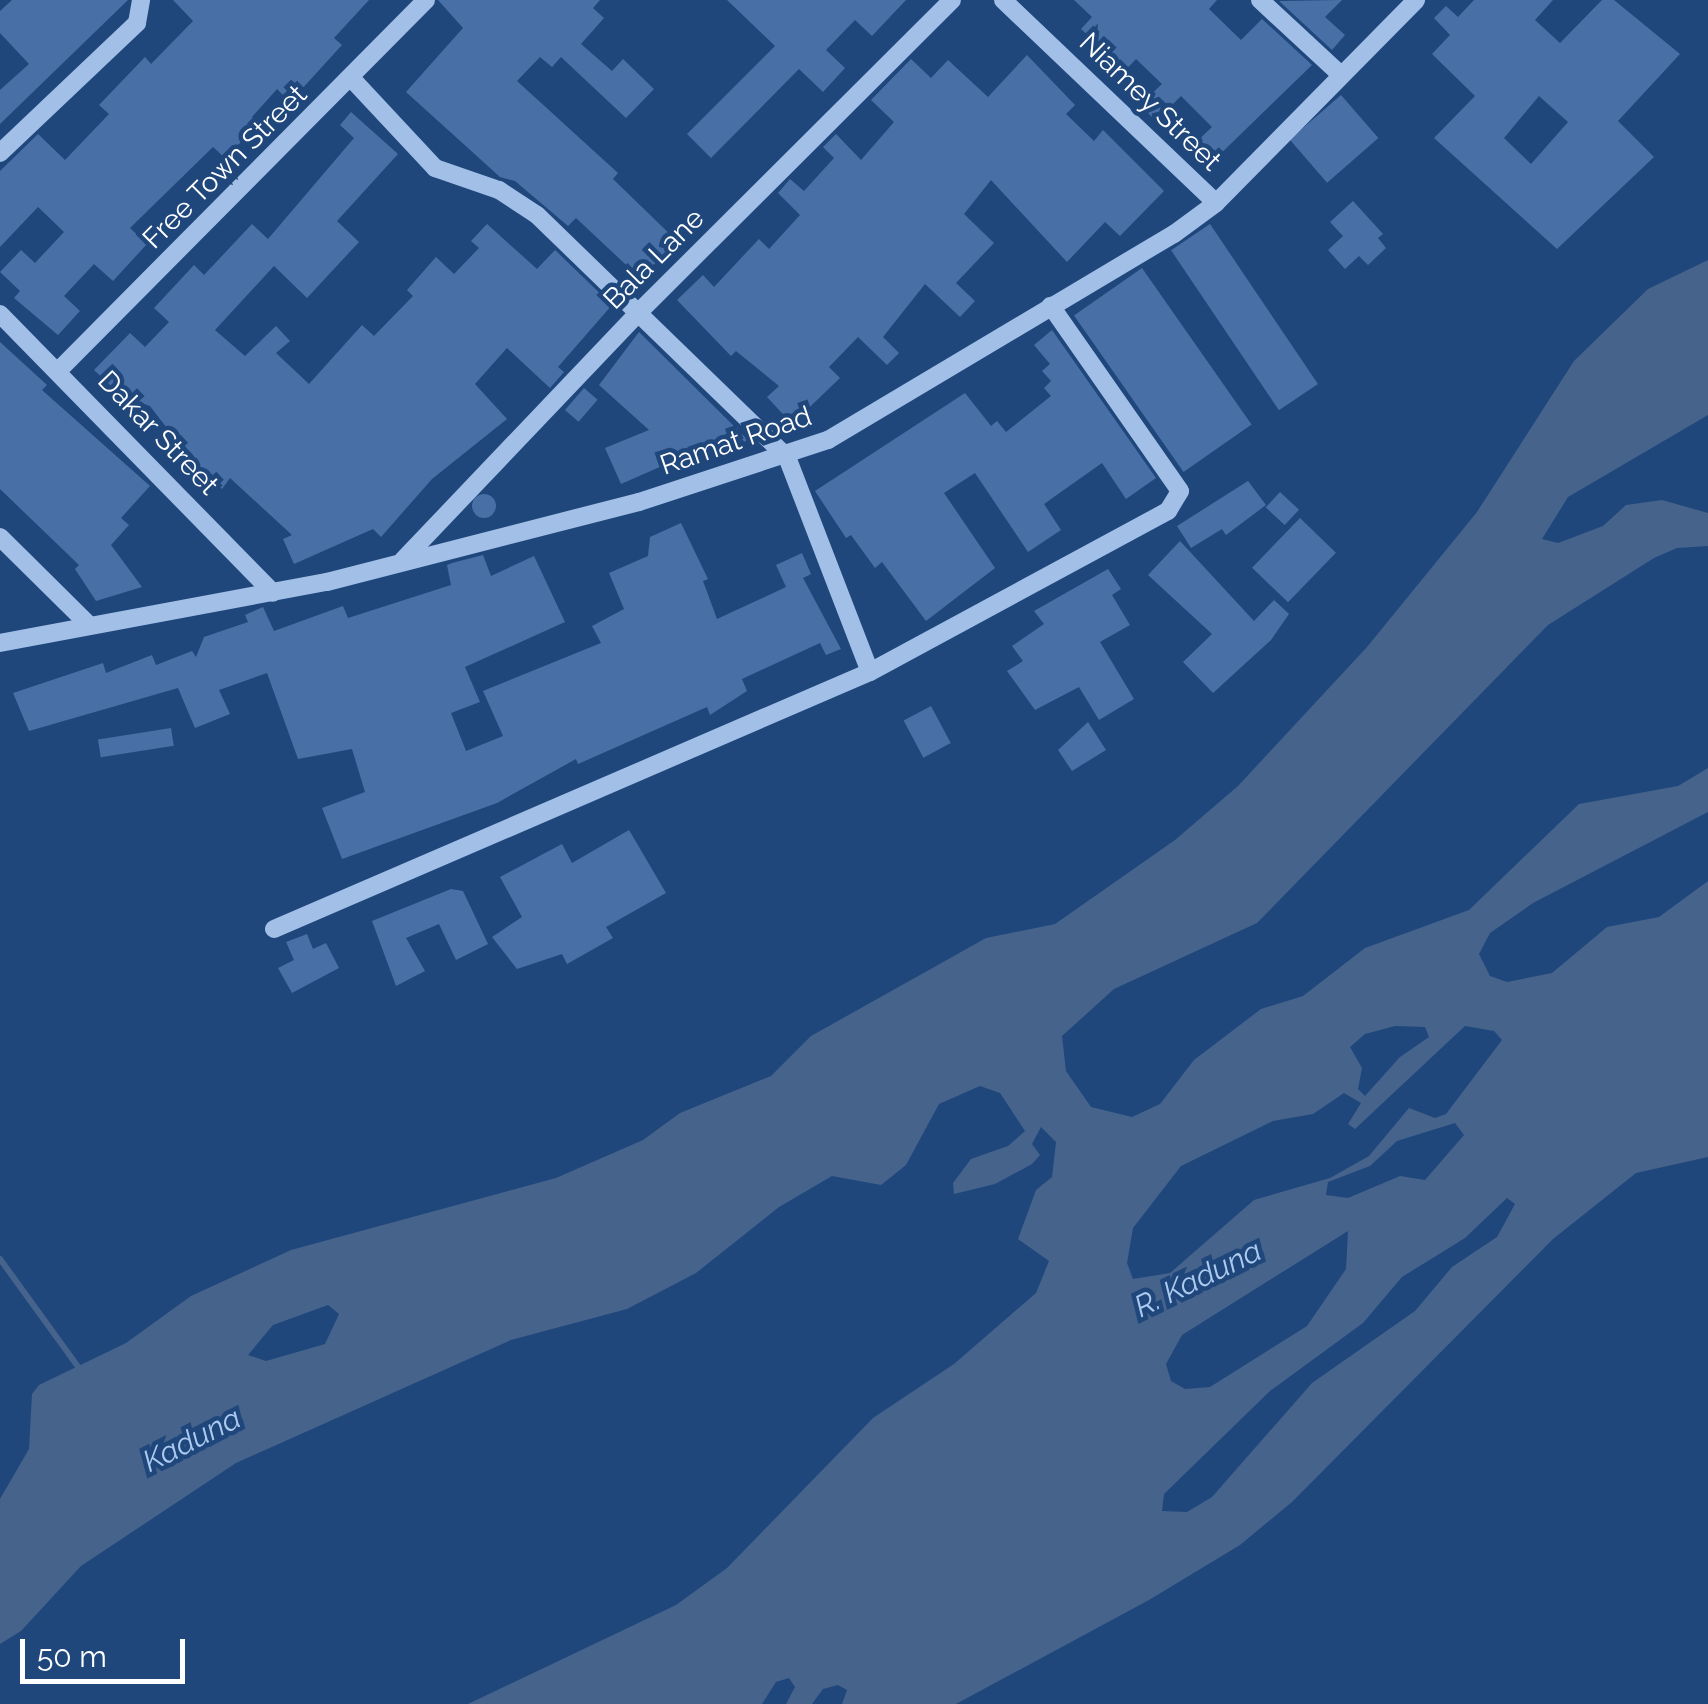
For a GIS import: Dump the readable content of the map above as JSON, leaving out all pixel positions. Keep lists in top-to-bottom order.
{
  "streets": {
    "street": [
      "Niamey Street",
      "Free Town Street",
      "Bala Lane",
      "Dakar Street",
      "Ramat Road"
    ]
  },
  "crossings": [
    ["Niamey Street", "Ramat Road"],
    ["Free Town Street", "Dakar Street"],
    ["Bala Lane", "Ramat Road"],
    ["Dakar Street", "Ramat Road"]
  ],
  "water": ["R. Kaduna", "Kaduna"],
  "scale_bar": "50 m"
}
